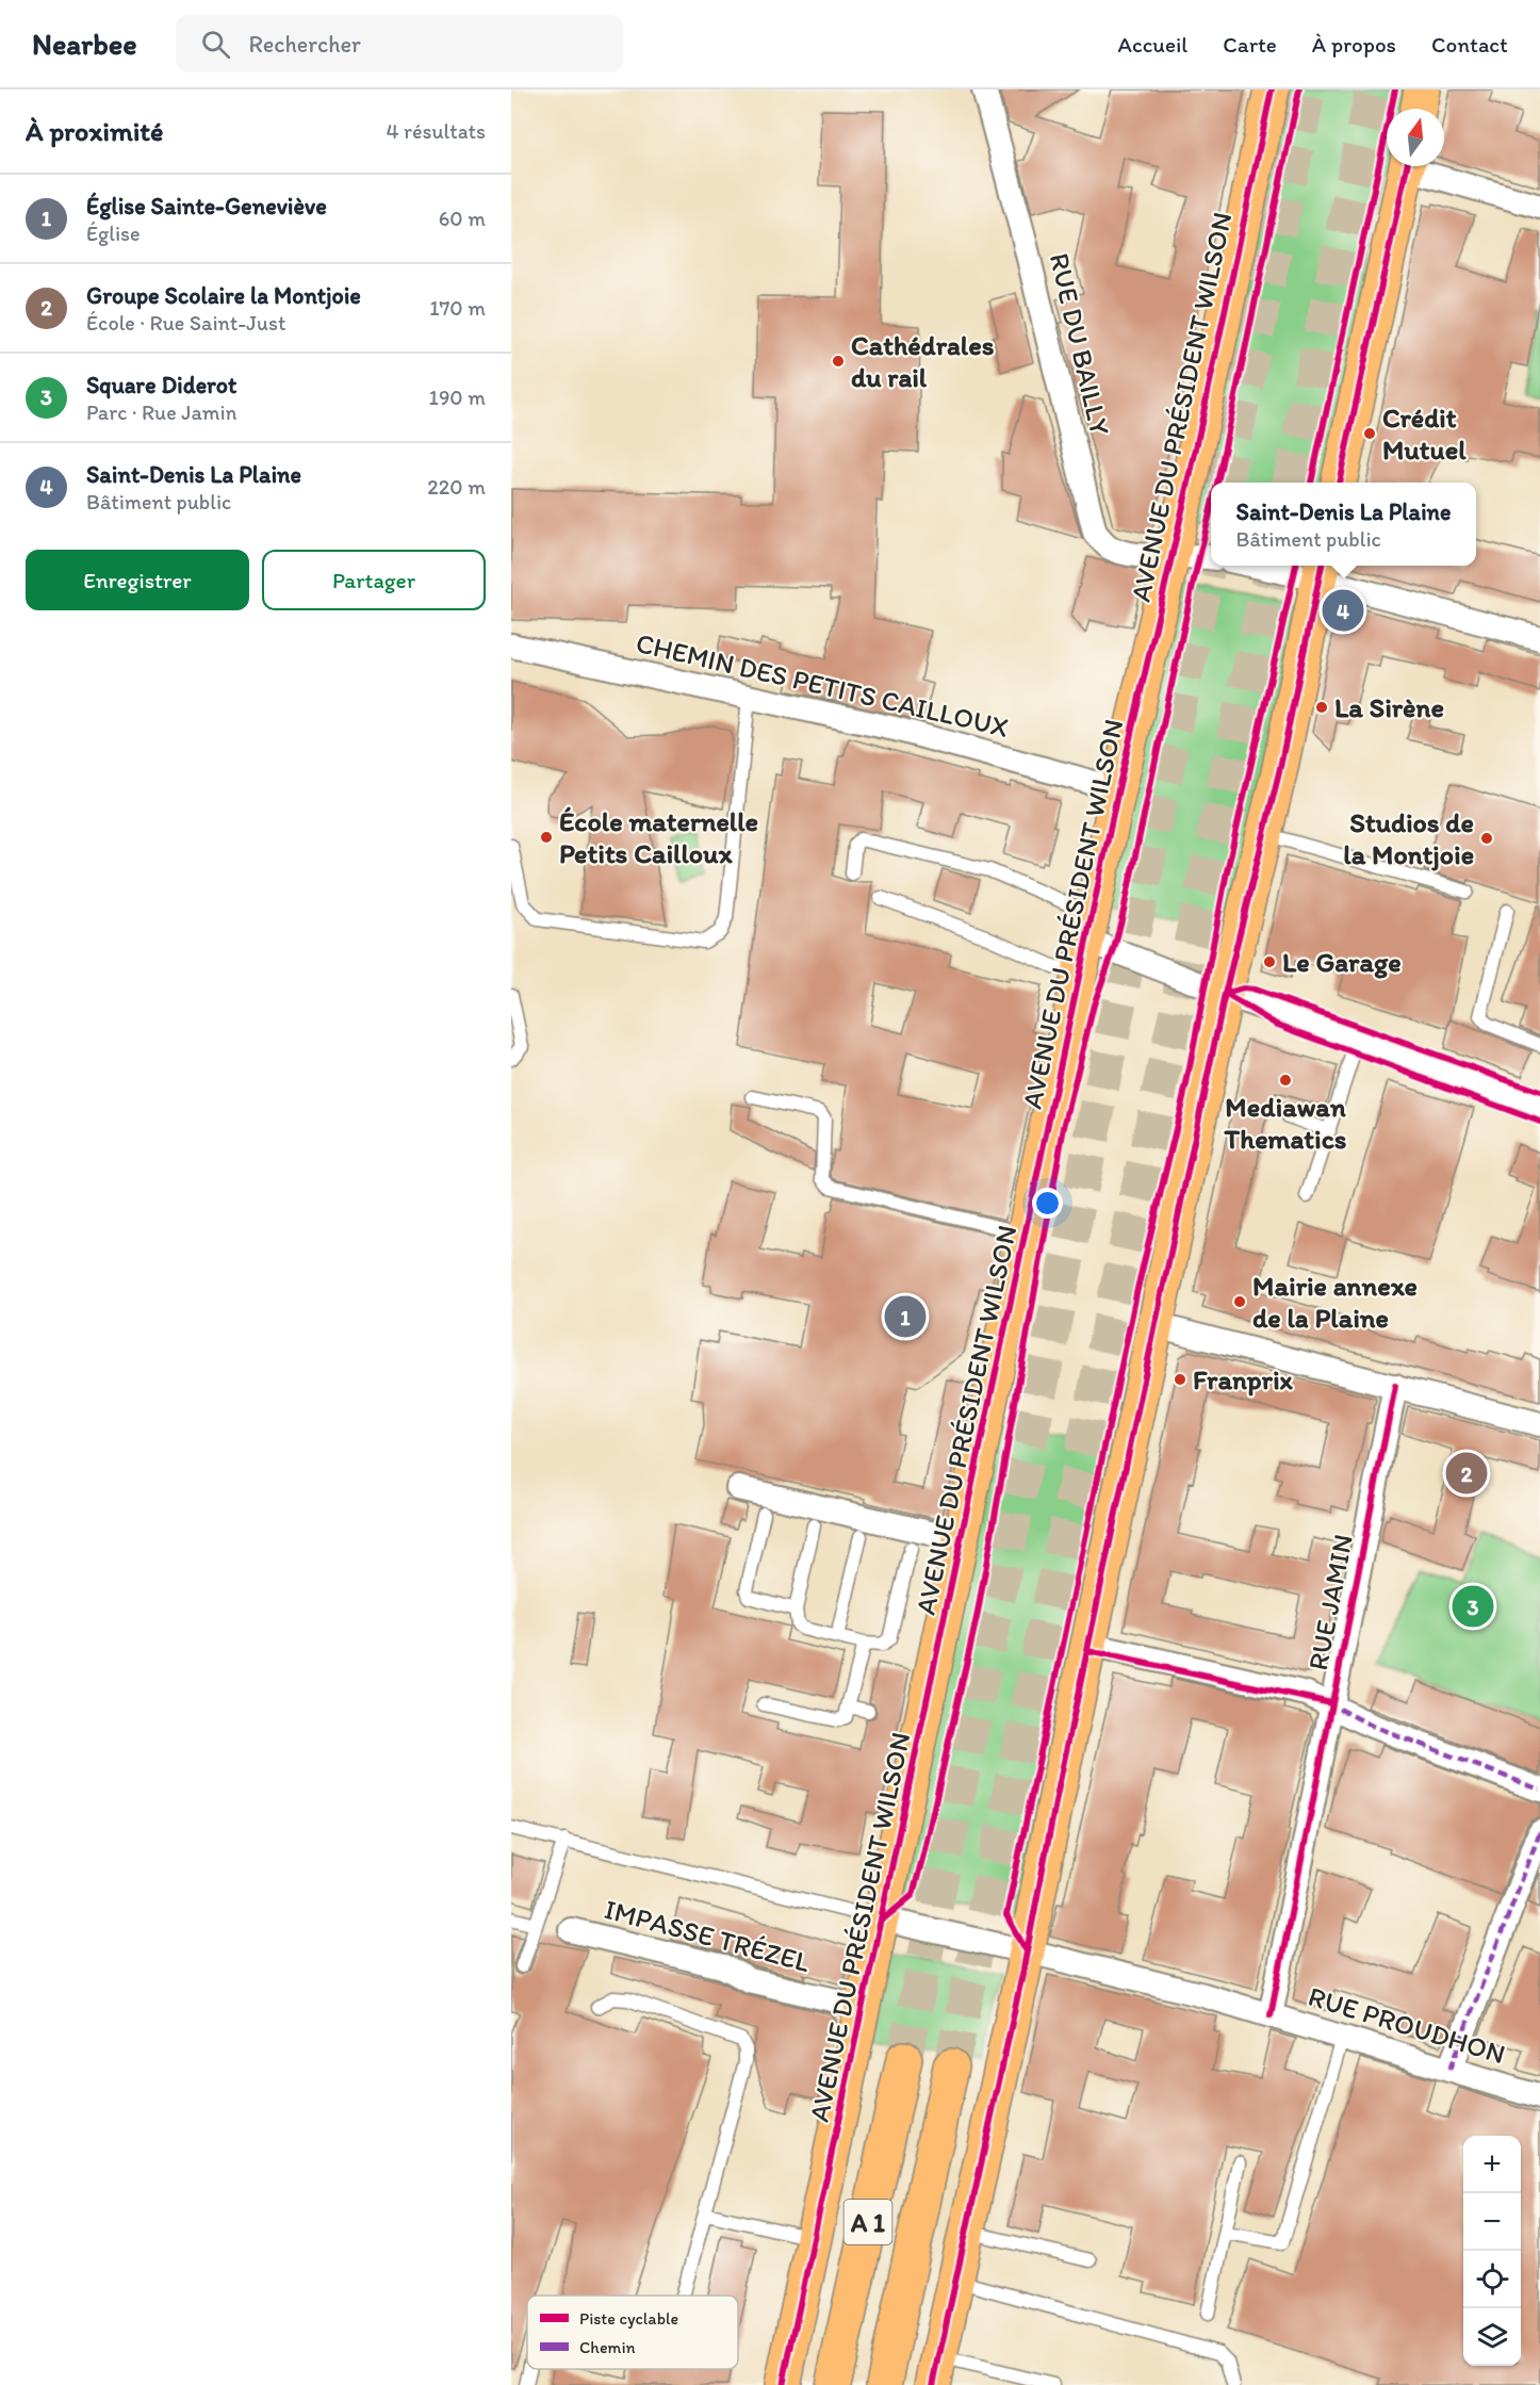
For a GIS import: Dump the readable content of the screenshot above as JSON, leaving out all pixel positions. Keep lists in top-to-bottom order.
{
  "streets": {
    "main road": ["AVENUE DU PRÉSIDENT WILSON", "A 1"],
    "street": [
      "RUE DU BAILLY",
      "CHEMIN DES PETITS CAILLOUX",
      "RUE JAMIN",
      "IMPASSE TRÉZEL",
      "RUE PROUDHON"
    ]
  },
  "crossings": [
    ["RUE DU BAILLY", "AVENUE DU PRÉSIDENT WILSON"],
    ["AVENUE DU PRÉSIDENT WILSON", "CHEMIN DES PETITS CAILLOUX"],
    ["AVENUE DU PRÉSIDENT WILSON", "IMPASSE TRÉZEL"],
    ["AVENUE DU PRÉSIDENT WILSON", "RUE PROUDHON"],
    ["RUE JAMIN", "RUE PROUDHON"]
  ],
  "places": [
    "Cathédrales du rail",
    "Crédit Mutuel",
    "La Sirène",
    "École maternelle Petits Cailloux",
    "Studios de la Montjoie",
    "Le Garage",
    "Mediawan Thematics",
    "Mairie annexe de la Plaine",
    "Franprix"
  ],
  "legend": ["Piste cyclable", "Chemin"],
  "north": "top",
  "page": {
    "header": "Nearbee",
    "search": "Rechercher",
    "nav": [
      "Accueil",
      "Carte",
      "À propos",
      "Contact"
    ],
    "heading": ["À proximité", "4 résultats"],
    "list": [
      {
        "mark": "1",
        "name": "Église Sainte-Geneviève",
        "note": "Église",
        "value": "60 m"
      },
      {
        "mark": "2",
        "name": "Groupe Scolaire la Montjoie",
        "note": "École · Rue Saint-Just",
        "value": "170 m"
      },
      {
        "mark": "3",
        "name": "Square Diderot",
        "note": "Parc · Rue Jamin",
        "value": "190 m"
      },
      {
        "mark": "4",
        "name": "Saint-Denis La Plaine",
        "note": "Bâtiment public",
        "value": "220 m"
      }
    ],
    "popup": ["Saint-Denis La Plaine", "Bâtiment public"],
    "buttons": ["Enregistrer", "Partager"],
    "pins": [
      "4",
      "1",
      "2",
      "3"
    ],
    "map_buttons": ["+", "−"]
  }
}
